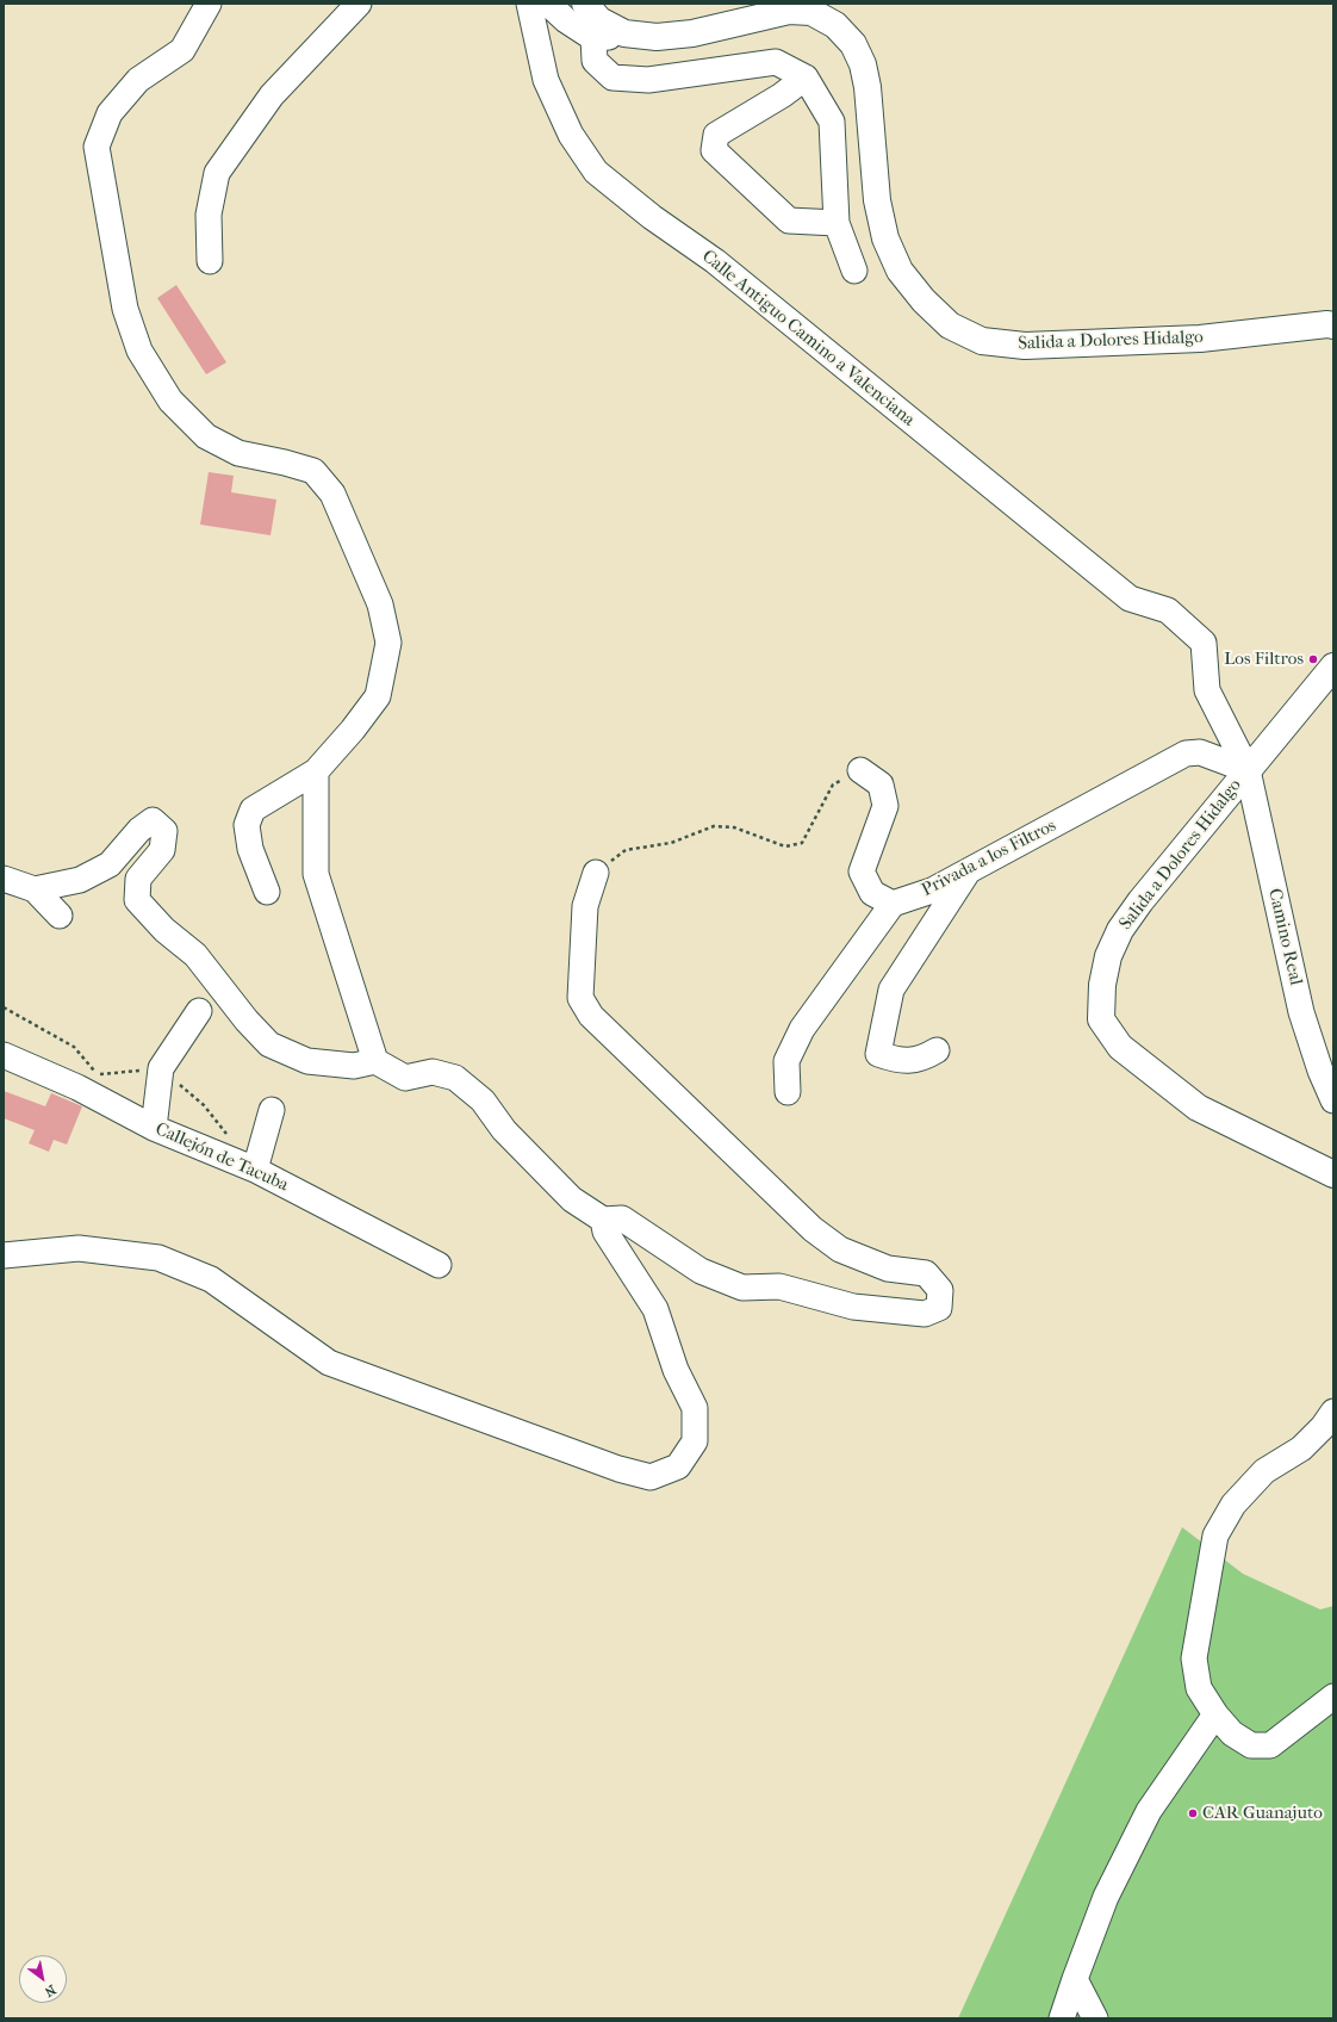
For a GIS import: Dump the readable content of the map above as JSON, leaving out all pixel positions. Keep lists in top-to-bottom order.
{
  "streets": {
    "main road": ["Salida a Dolores Hidalgo"],
    "street": [
      "Calle Antiguo Camino a Valenciana",
      "Privada a los Filtros",
      "Camino Real",
      "Callejón de Tacuba"
    ]
  },
  "crossings": [
    ["Calle Antiguo Camino a Valenciana", "Salida a Dolores Hidalgo"],
    ["Calle Antiguo Camino a Valenciana", "Privada a los Filtros"],
    ["Calle Antiguo Camino a Valenciana", "Camino Real"],
    ["Salida a Dolores Hidalgo", "Privada a los Filtros"],
    ["Salida a Dolores Hidalgo", "Camino Real"],
    ["Privada a los Filtros", "Camino Real"]
  ],
  "places": ["Los Filtros", "CAR Guanajuto"],
  "north": "bottom right"
}
